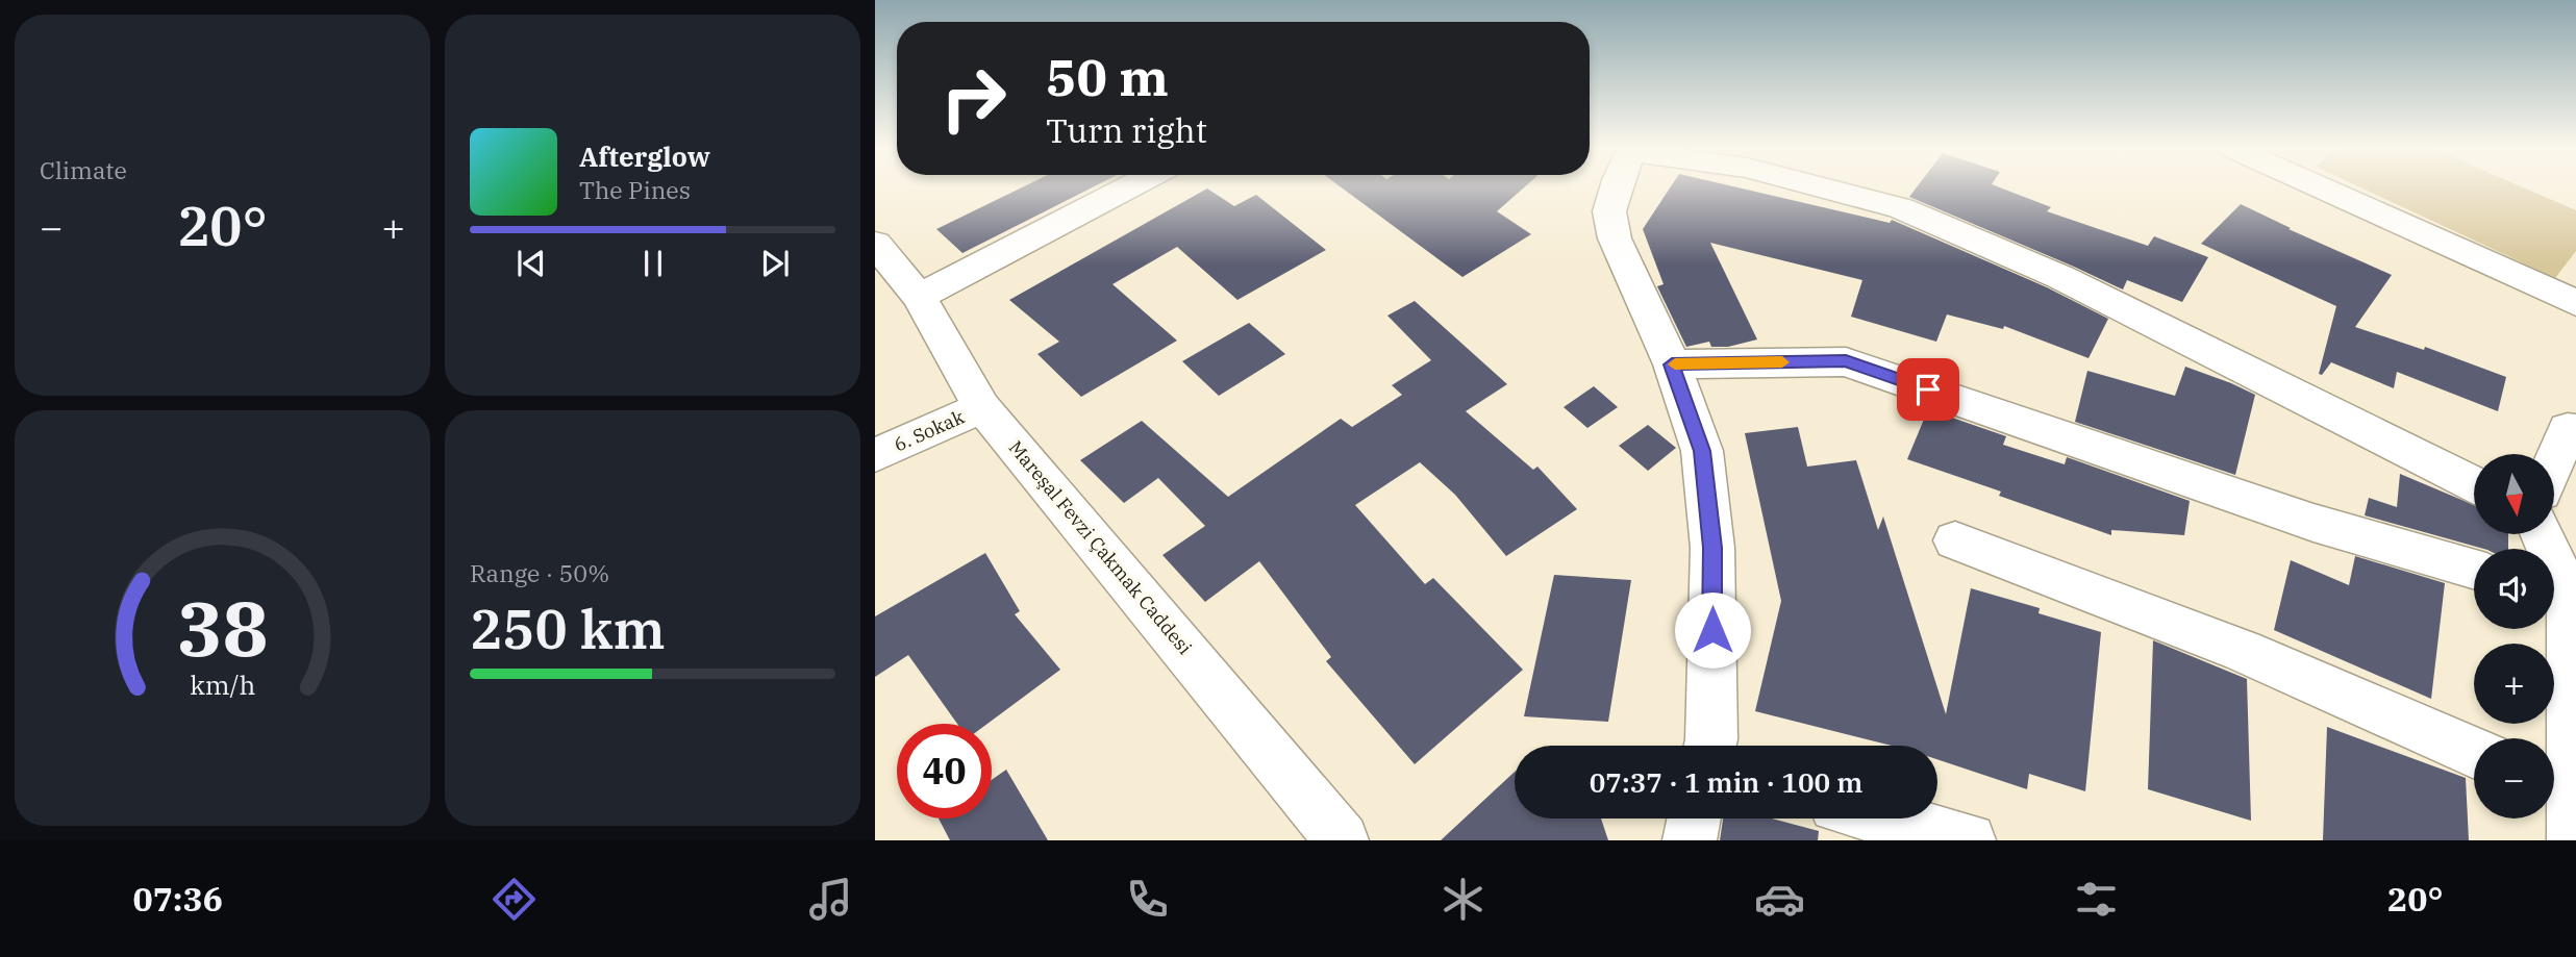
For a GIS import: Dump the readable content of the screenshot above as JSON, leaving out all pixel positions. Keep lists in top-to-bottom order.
{
  "streets": {
    "street": ["6. Sokak", "Mareşal Fevzi Çakmak Caddesi"]
  },
  "crossings": [
    ["6. Sokak", "Mareşal Fevzi Çakmak Caddesi"]
  ],
  "north": "bottom",
  "page": {
    "tile": [
      "Climate",
      ["Range · 50%", "250 km"]
    ],
    "turn": ["50 m", "Turn right"],
    "song": ["Afterglow", "The Pines"],
    "heat": ["−", "20°", "+"],
    "map_buttons": ["+", "−"],
    "limit": "40",
    "trip": "07:37 · 1 min · 100 m",
    "tabs": ["07:36", "20°"],
    "gauge": ["38", "km/h"]
  }
}
